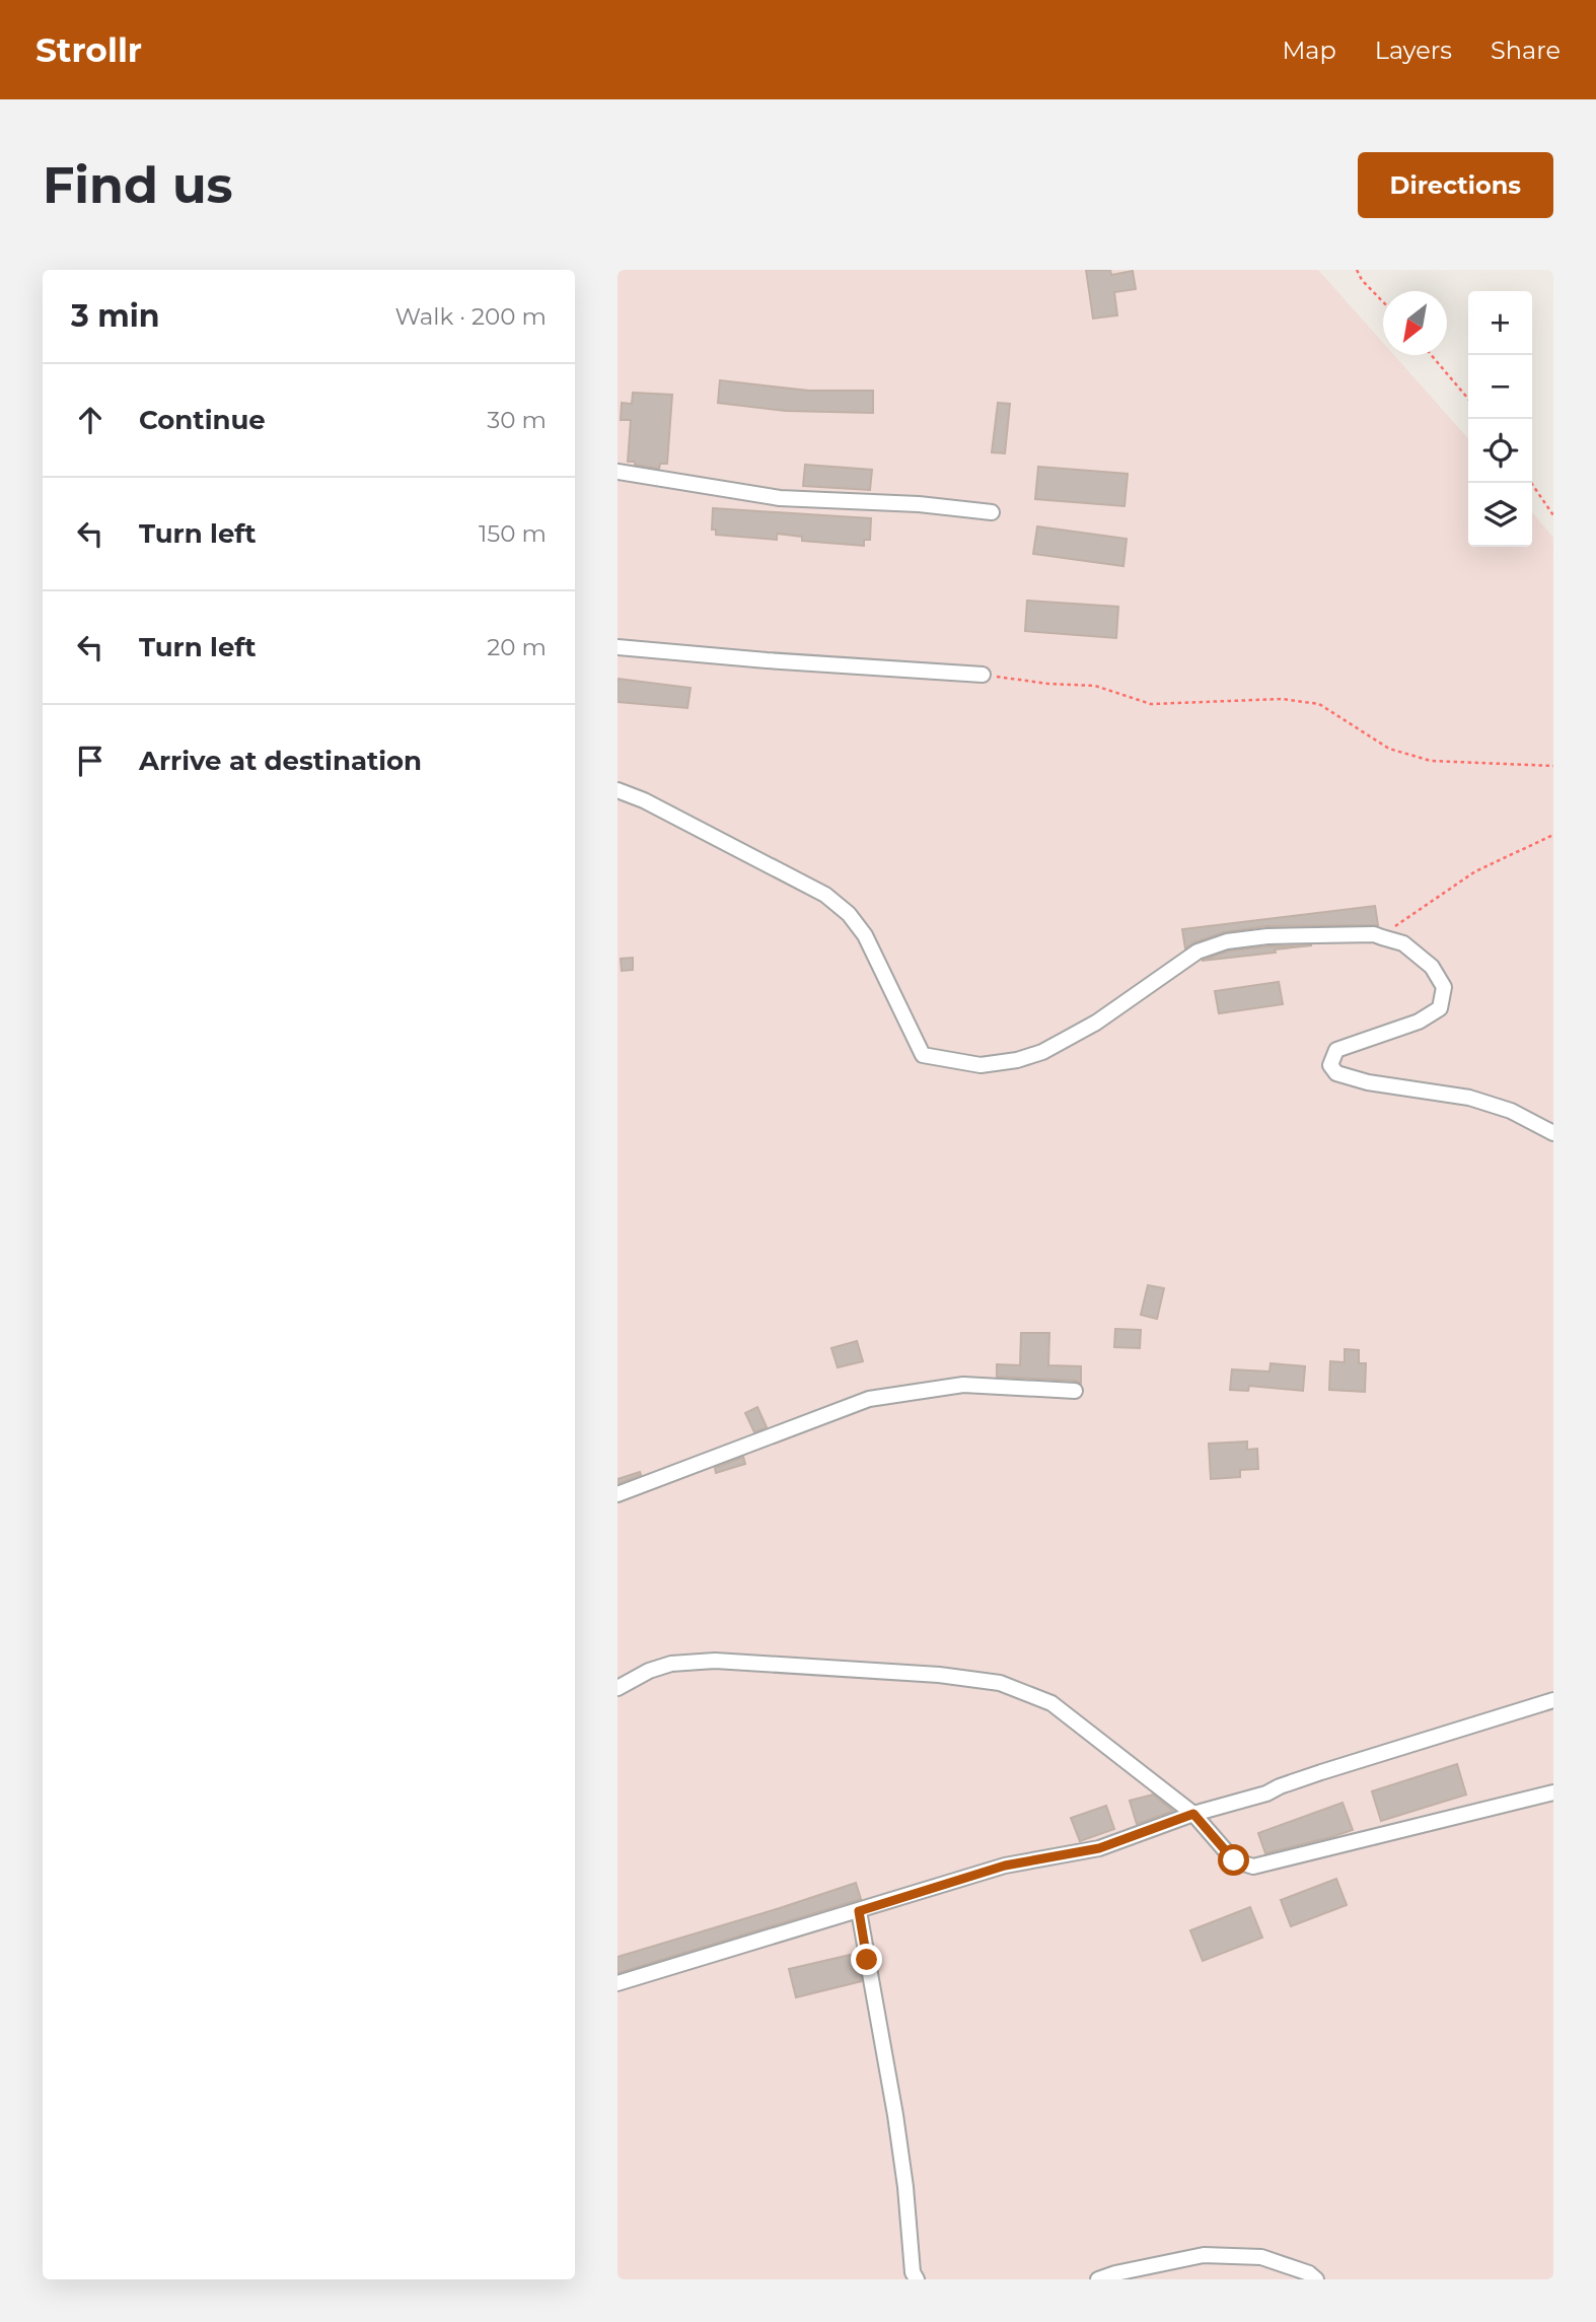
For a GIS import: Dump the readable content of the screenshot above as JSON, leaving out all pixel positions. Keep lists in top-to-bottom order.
{
  "north": "bottom left",
  "page": {
    "header": "Strollr",
    "nav": ["Map", "Layers", "Share"],
    "buttons": "Directions",
    "title": "Find us",
    "heading": ["3 min", "Walk · 200 m"],
    "map_buttons": ["+", "−"],
    "list": [
      ["Continue", "30 m"],
      ["Turn left", "150 m"],
      ["Turn left", "20 m"],
      "Arrive at destination"
    ]
  }
}
